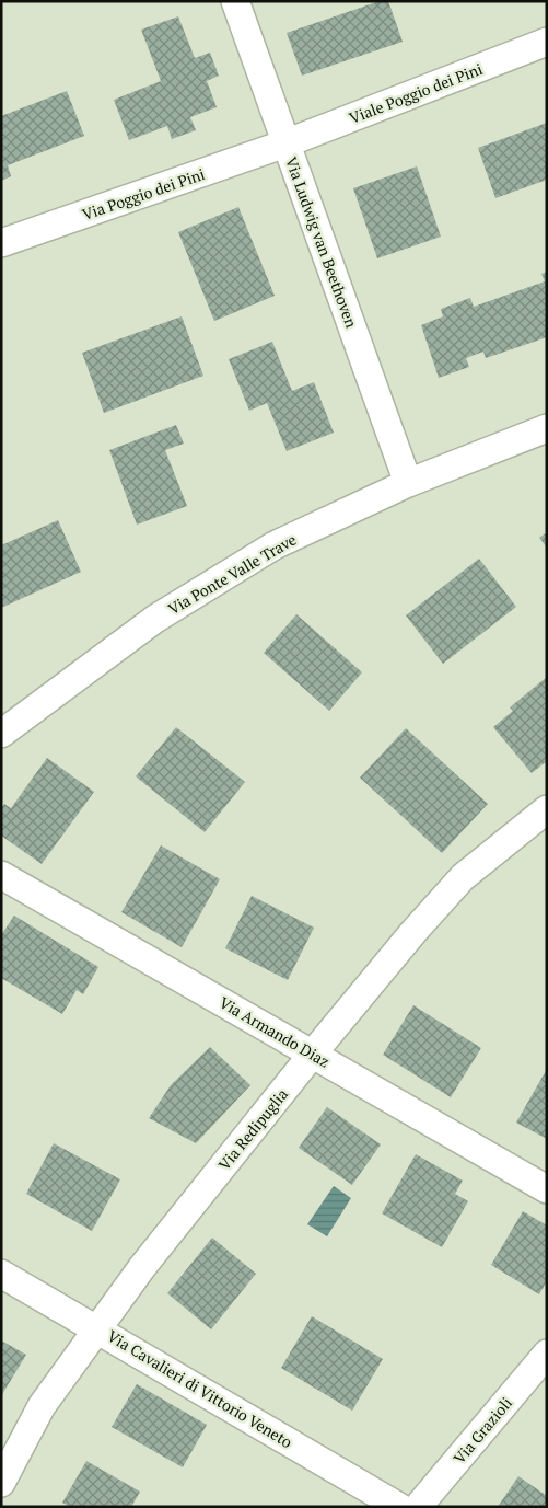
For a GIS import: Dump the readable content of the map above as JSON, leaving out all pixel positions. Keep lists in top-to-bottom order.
{
  "streets": {
    "street": [
      "Viale Poggio dei Pini",
      "Via Poggio dei Pini",
      "Via Ludwig van Beethoven",
      "Via Ponte Valle Trave",
      "Via Armando Diaz",
      "Via Redipuglia",
      "Via Cavalieri di Vittorio Veneto",
      "Via Grazioli"
    ]
  },
  "crossings": [
    ["Viale Poggio dei Pini", "Via Poggio dei Pini"],
    ["Viale Poggio dei Pini", "Via Ludwig van Beethoven"],
    ["Via Poggio dei Pini", "Via Ludwig van Beethoven"],
    ["Via Ludwig van Beethoven", "Via Ponte Valle Trave"],
    ["Via Armando Diaz", "Via Redipuglia"],
    ["Via Redipuglia", "Via Cavalieri di Vittorio Veneto"]
  ]
}
